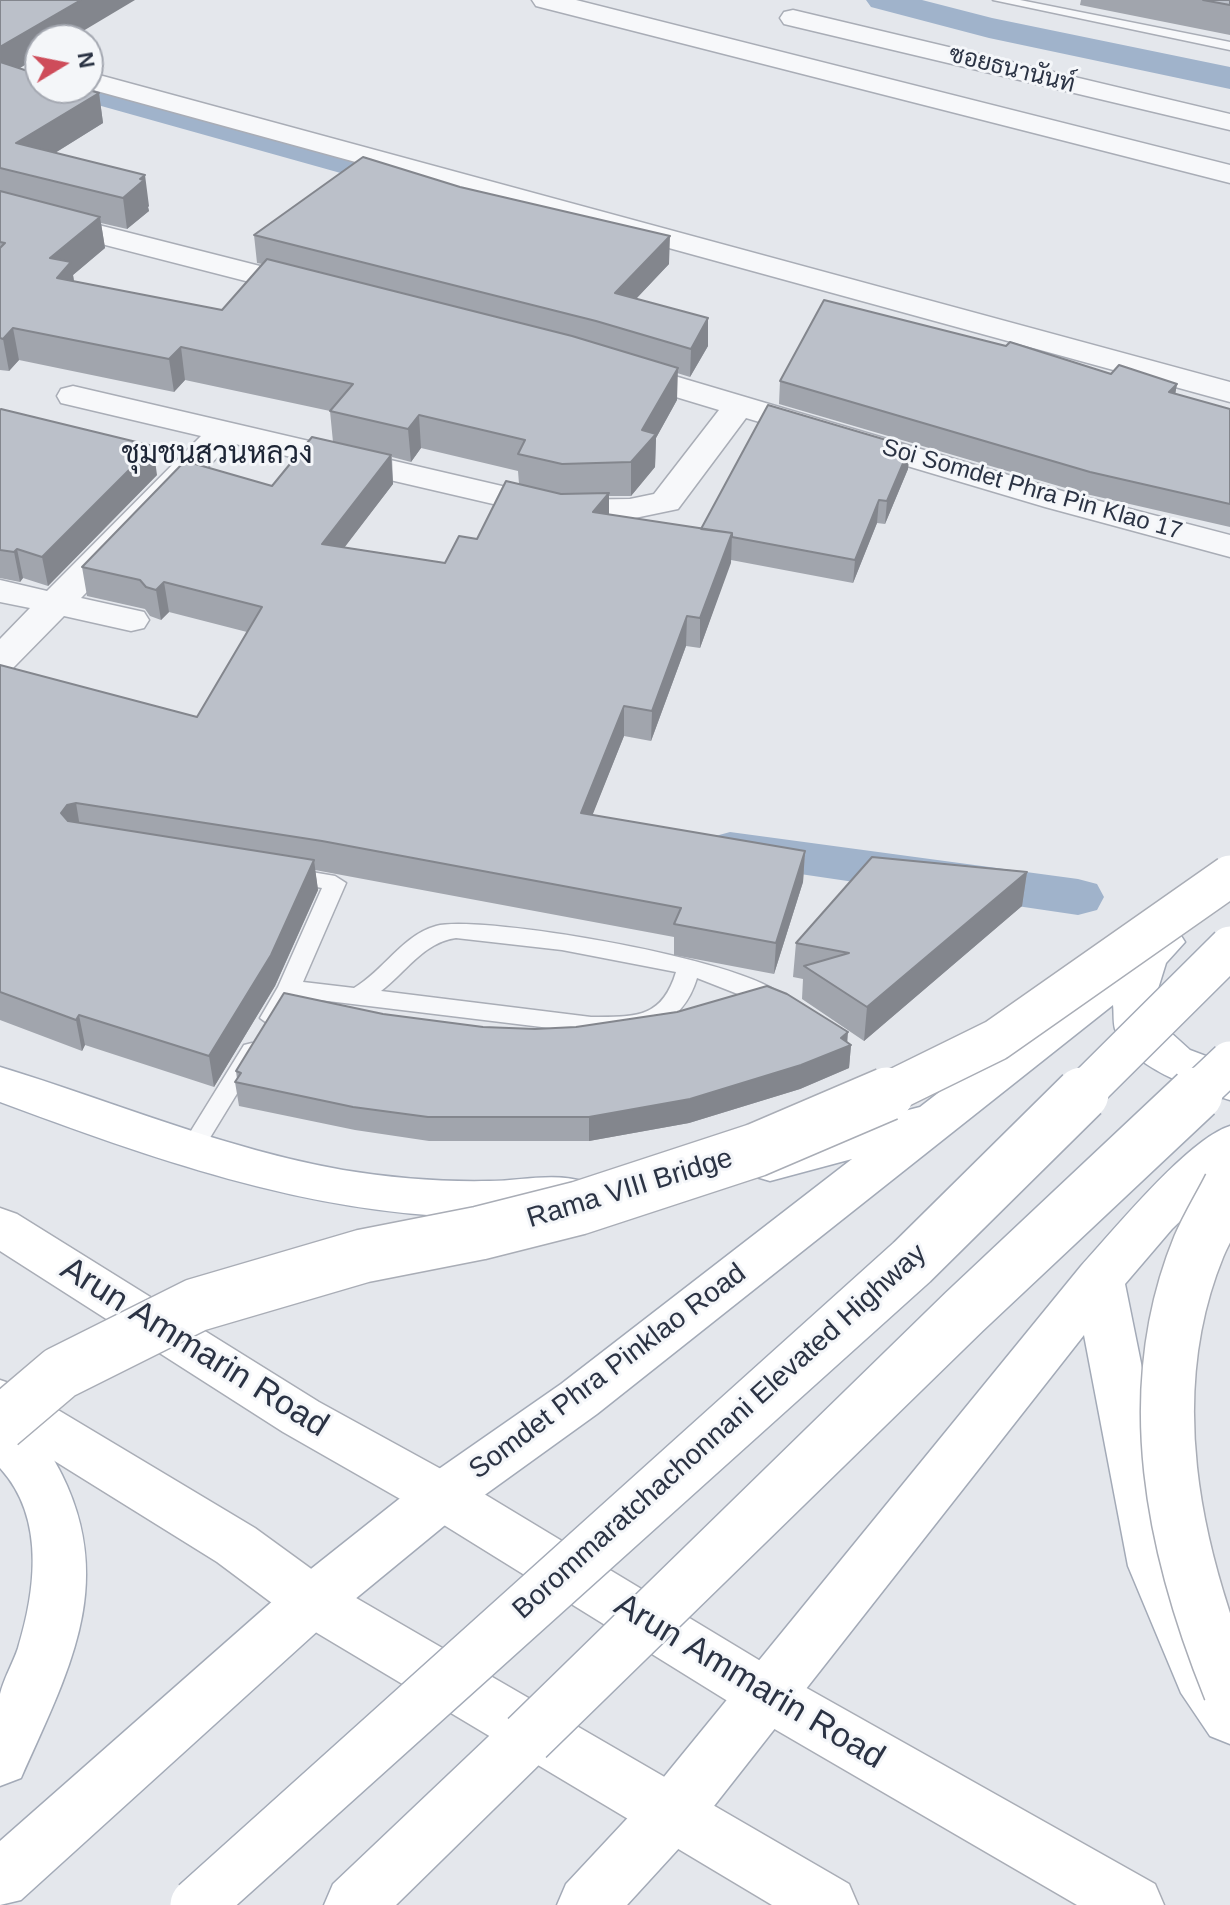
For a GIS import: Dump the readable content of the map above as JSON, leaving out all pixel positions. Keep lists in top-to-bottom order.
{
  "streets": {
    "main road": [
      "Rama VIII Bridge",
      "Arun Ammarin Road",
      "Somdet Phra Pinklao Road",
      "Borommaratchachonnani Elevated Highway"
    ],
    "street": ["ซอยธนานันท์", "Soi Somdet Phra Pin Klao 17"]
  },
  "crossings": [
    ["Rama VIII Bridge", "Somdet Phra Pinklao Road"],
    ["Arun Ammarin Road", "Somdet Phra Pinklao Road"]
  ],
  "districts": ["ชุมชนสวนหลวง"],
  "north": "right"
}
